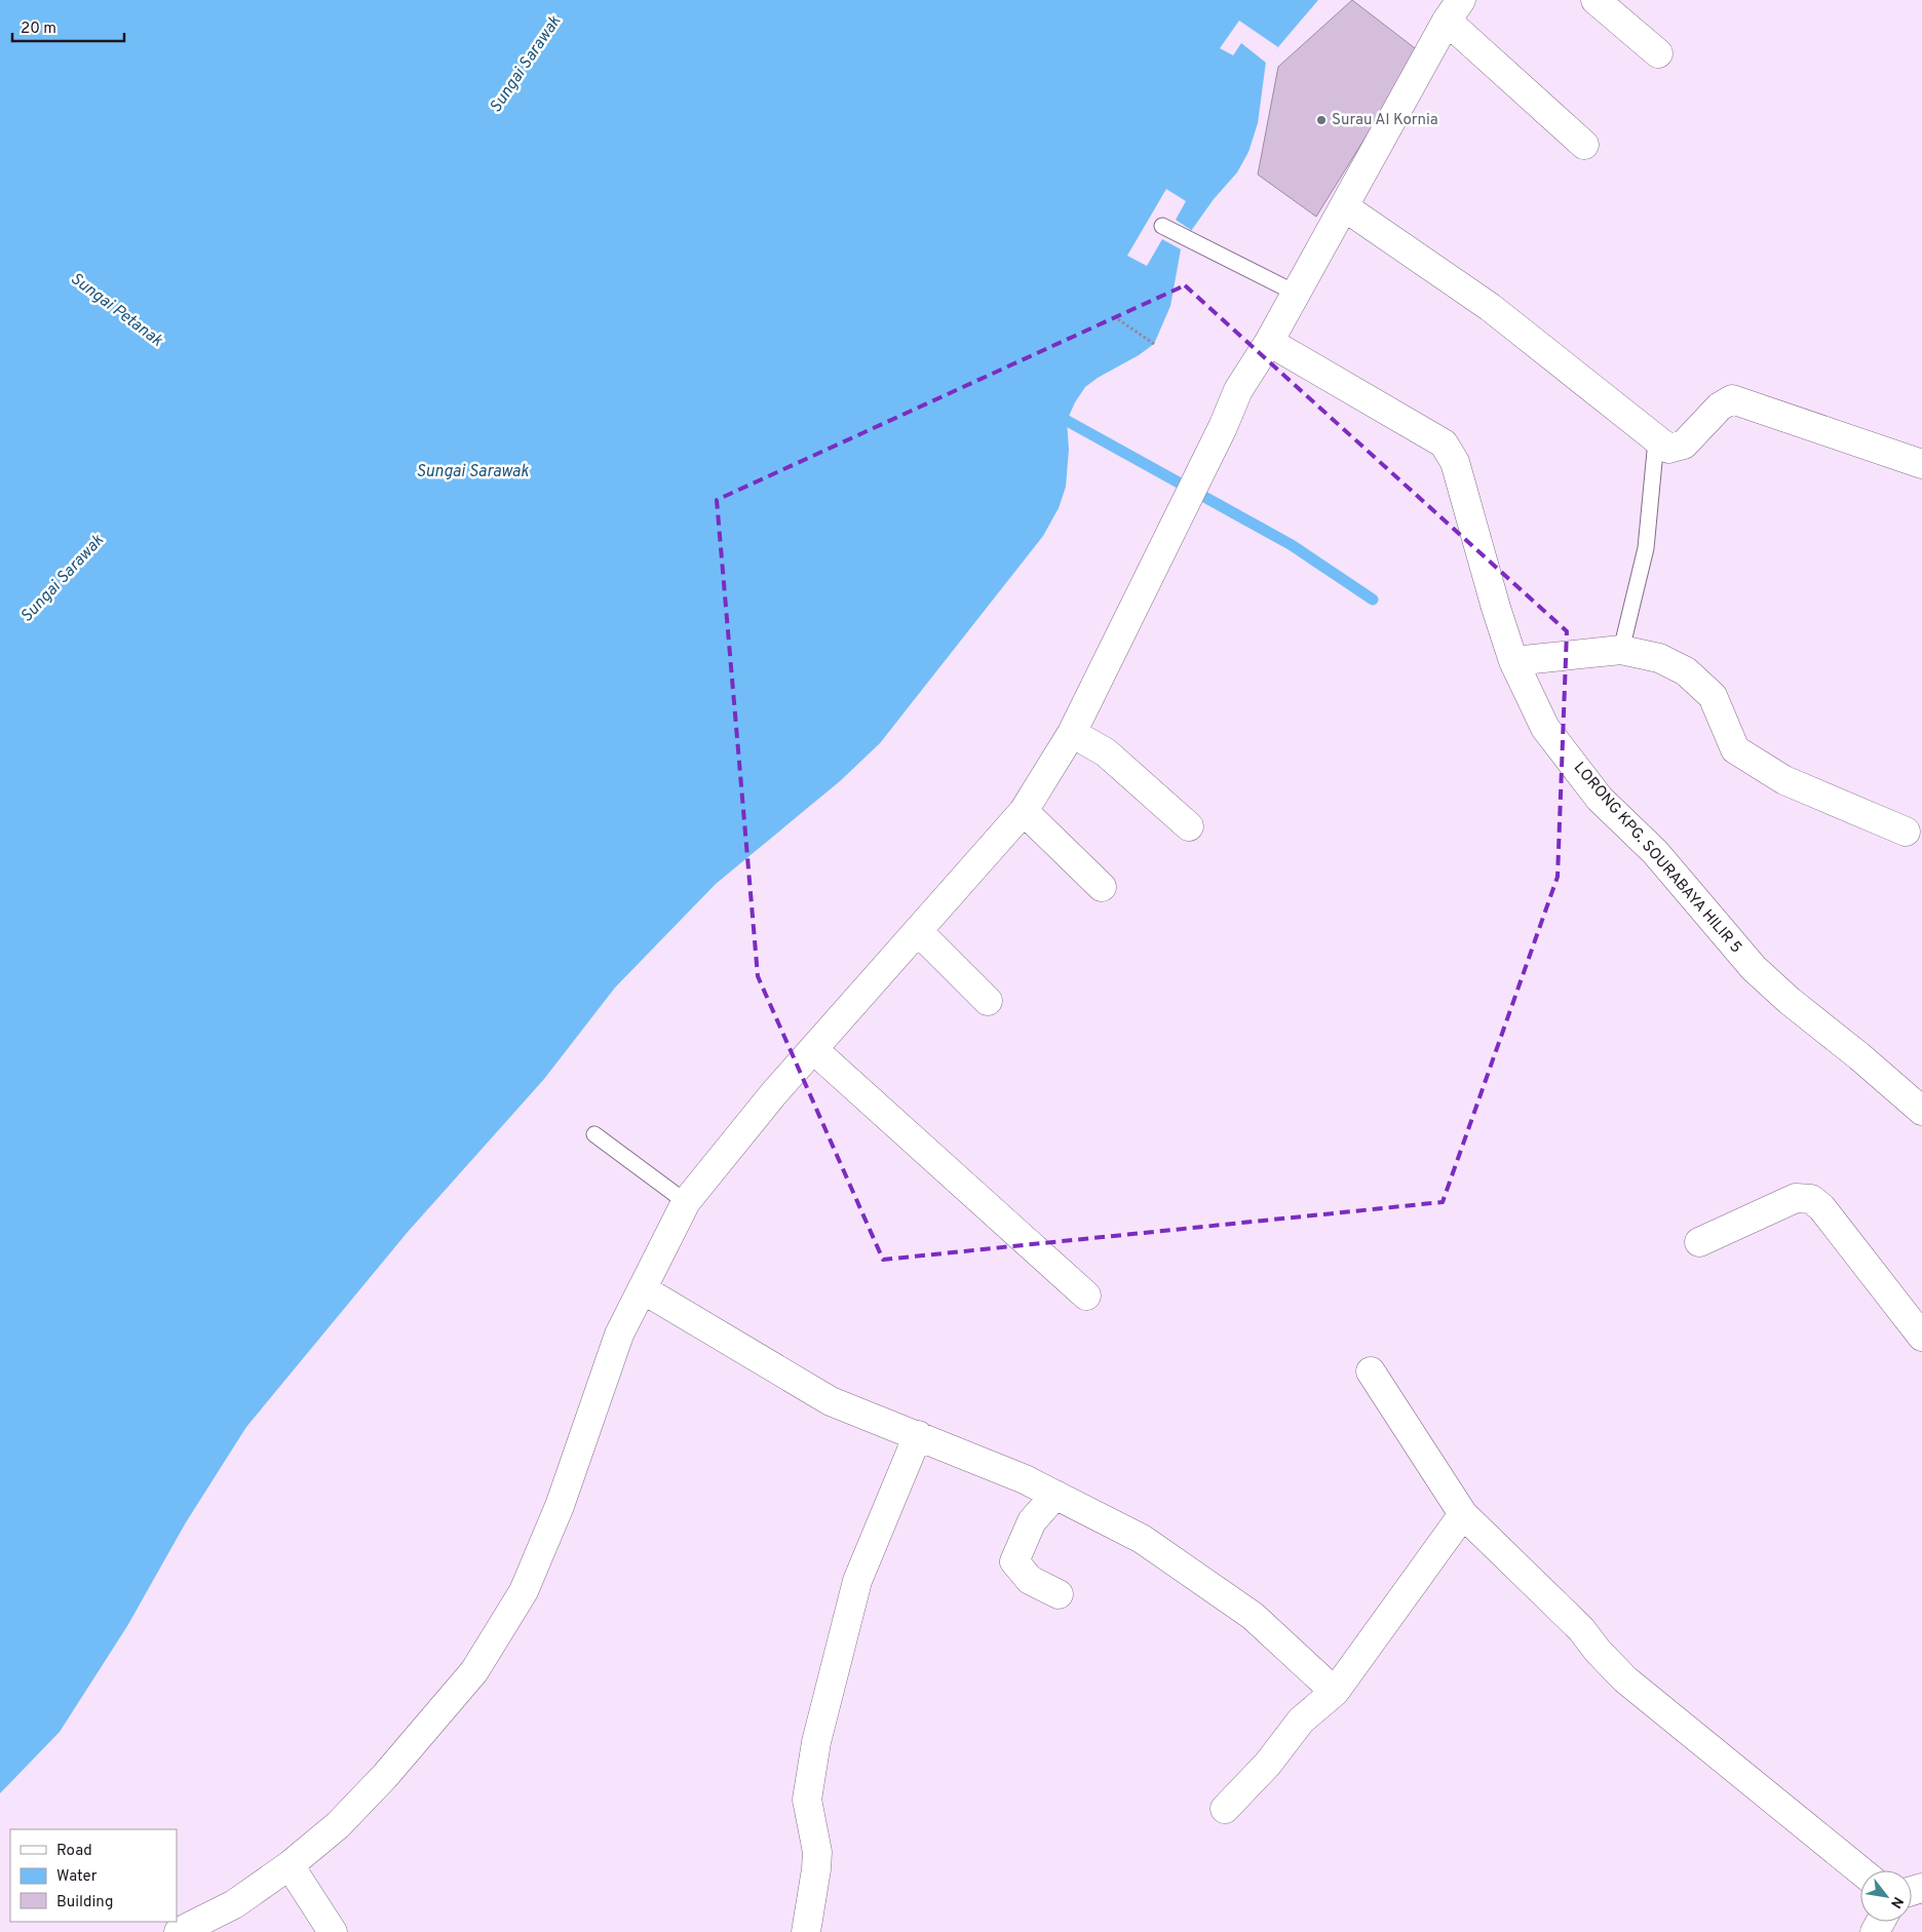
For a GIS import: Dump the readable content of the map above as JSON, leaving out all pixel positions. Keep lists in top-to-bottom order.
{
  "streets": {
    "street": ["LORONG KPG. SOURABAYA HILIR 5"]
  },
  "water": ["Sungai Sarawak", "Sungai Petanak"],
  "places": ["Surau Al Kornia"],
  "legend": ["Road", "Water", "Building"],
  "scale_bar": "20 m",
  "north": "bottom right"
}
